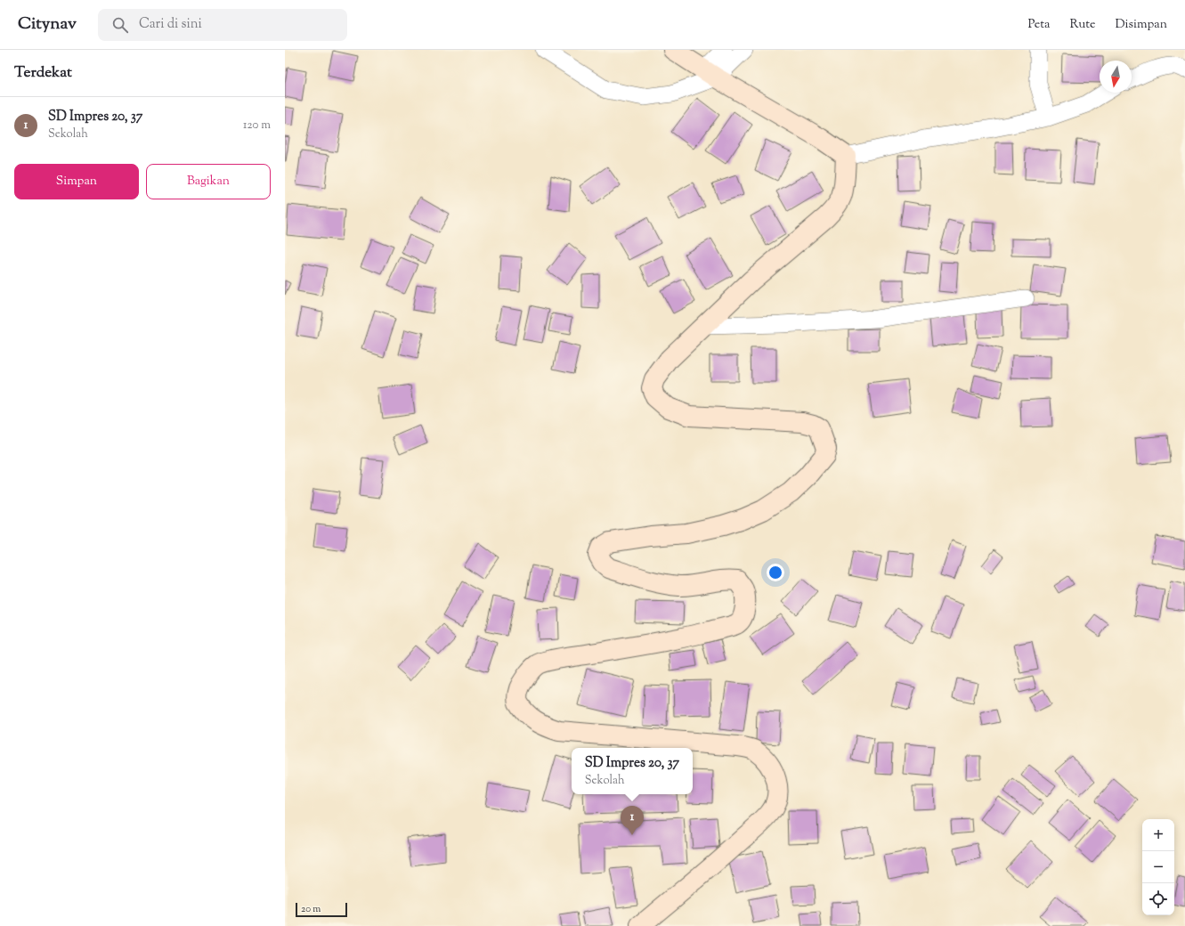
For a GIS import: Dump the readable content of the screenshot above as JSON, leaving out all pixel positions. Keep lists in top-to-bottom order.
{
  "scale_bar": "20 m",
  "north": "bottom",
  "page": {
    "header": "Citynav",
    "search": "Cari di sini",
    "nav": ["Peta", "Rute", "Disimpan"],
    "heading": "Terdekat",
    "list": [
      {
        "mark": "1",
        "name": "SD Impres 20, 37",
        "note": "Sekolah",
        "value": "120 m"
      }
    ],
    "buttons": ["Simpan", "Bagikan"],
    "popup": ["SD Impres 20, 37", "Sekolah"],
    "pins": "1",
    "map_buttons": ["+", "−"],
    "scale": "20 m"
  }
}
